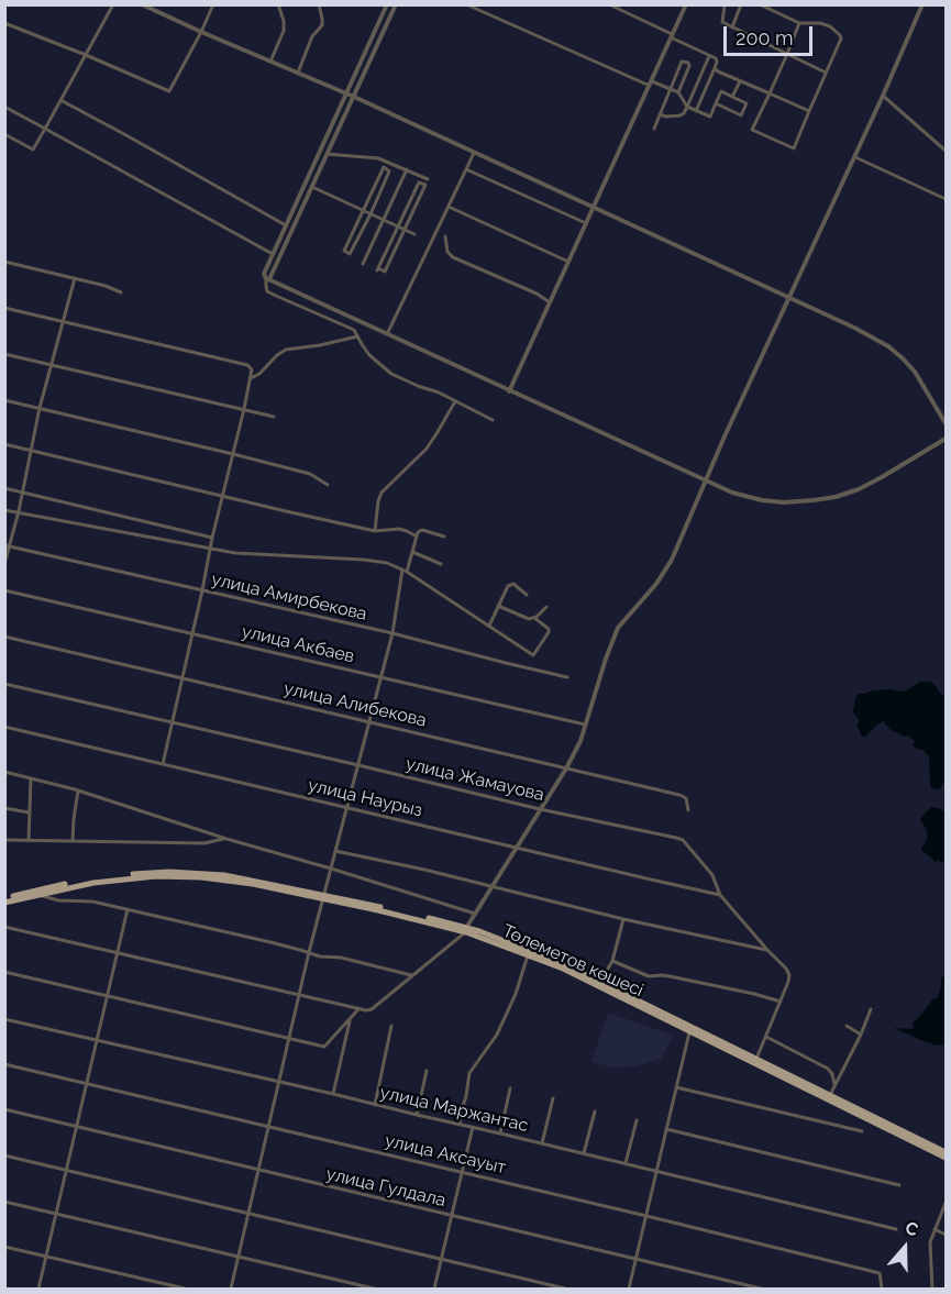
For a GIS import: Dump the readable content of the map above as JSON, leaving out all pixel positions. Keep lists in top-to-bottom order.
{
  "streets": {
    "main road": ["Төлеметов көшесі"],
    "street": [
      "улица Амирбекова",
      "улица Акбаев",
      "улица Алибекова",
      "улица Жамауова",
      "улица Наурыз",
      "улица Маржантас",
      "улица Аксауыт",
      "улица Гулдала"
    ]
  },
  "crossings": [
    ["улица Жамауова", "улица Наурыз"],
    ["улица Жамауова", "Төлеметов көшесі"]
  ],
  "scale_bar": "200 m",
  "north": "top"
}
